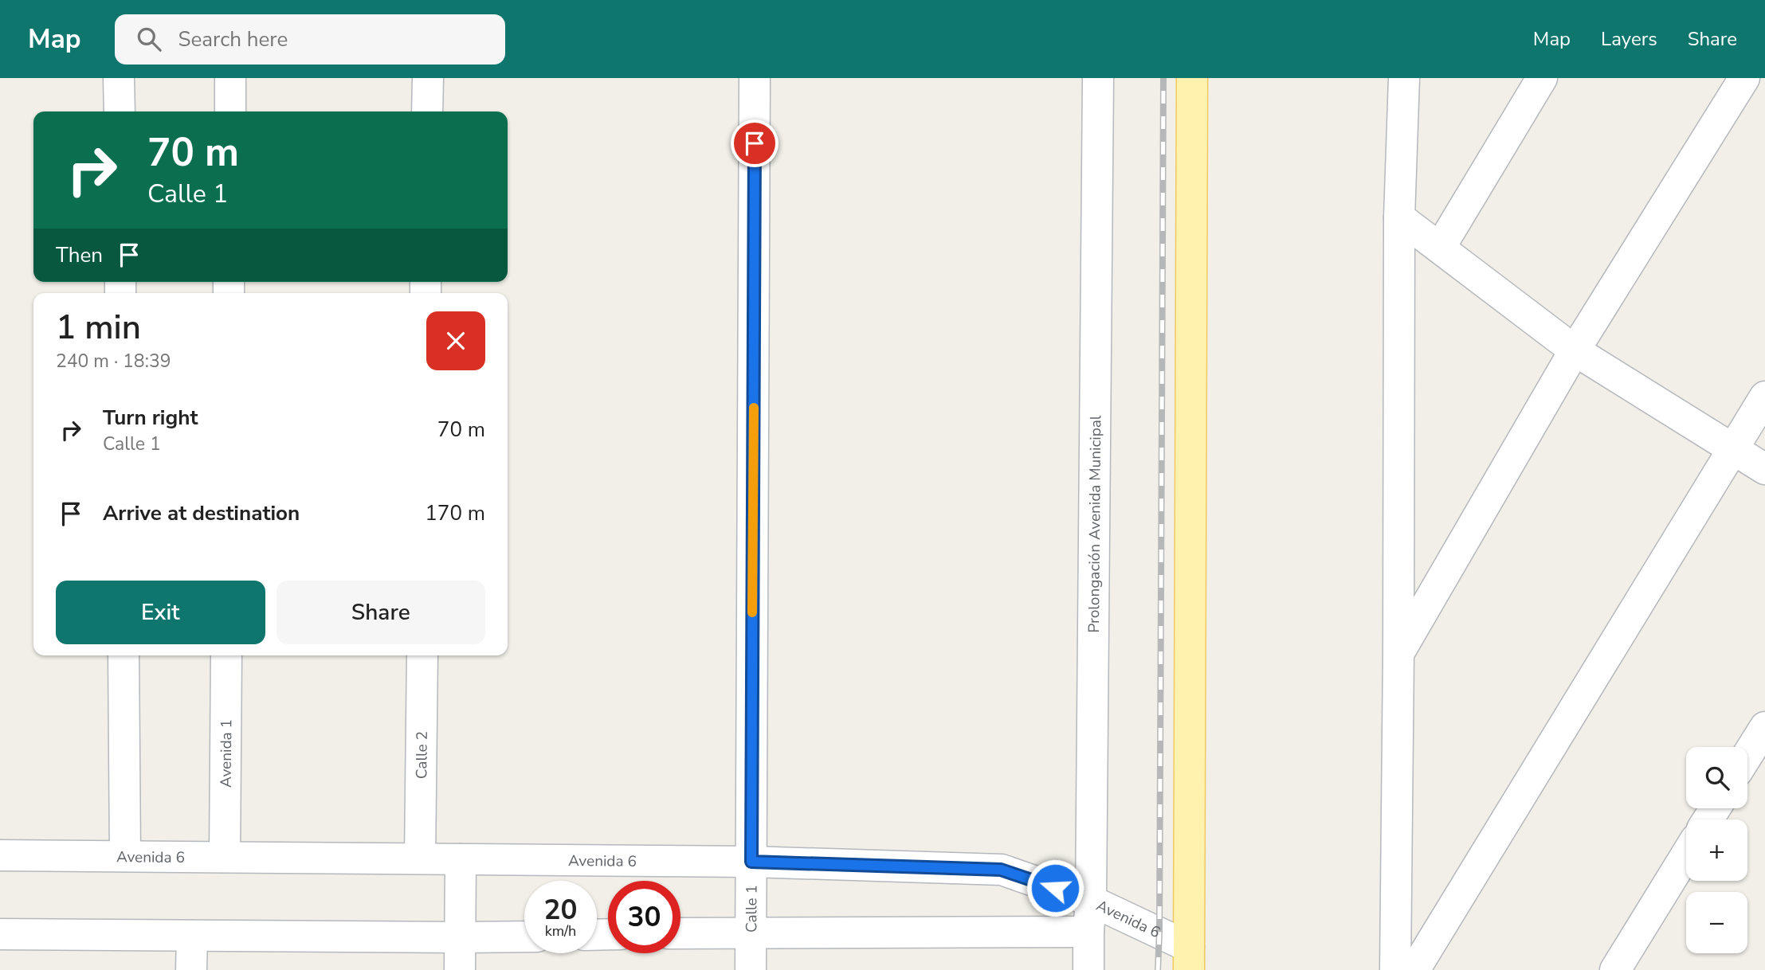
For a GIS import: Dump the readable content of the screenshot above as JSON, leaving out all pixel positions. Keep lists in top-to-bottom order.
{
  "streets": {
    "street": [
      "Prolongación Avenida Municipal",
      "Avenida 1",
      "Calle 2",
      "Avenida 6",
      "Calle 1"
    ]
  },
  "crossings": [
    ["Prolongación Avenida Municipal", "Avenida 6"],
    ["Avenida 1", "Avenida 6"],
    ["Calle 2", "Avenida 6"],
    ["Avenida 6", "Calle 1"]
  ],
  "page": {
    "header": "Map",
    "search": "Search here",
    "nav": ["Map", "Layers", "Share"],
    "turn": ["70 m", "Calle 1"],
    "then": "Then",
    "heading": ["1 min", "240 m · 18:39"],
    "list": [
      {
        "name": "Turn right",
        "note": "Calle 1",
        "value": "70 m"
      },
      {
        "name": "Arrive at destination",
        "value": "170 m"
      }
    ],
    "buttons": ["Exit", "Share"],
    "map_buttons": ["+", "−"],
    "speed": "20 km/h",
    "limit": "30"
  }
}
